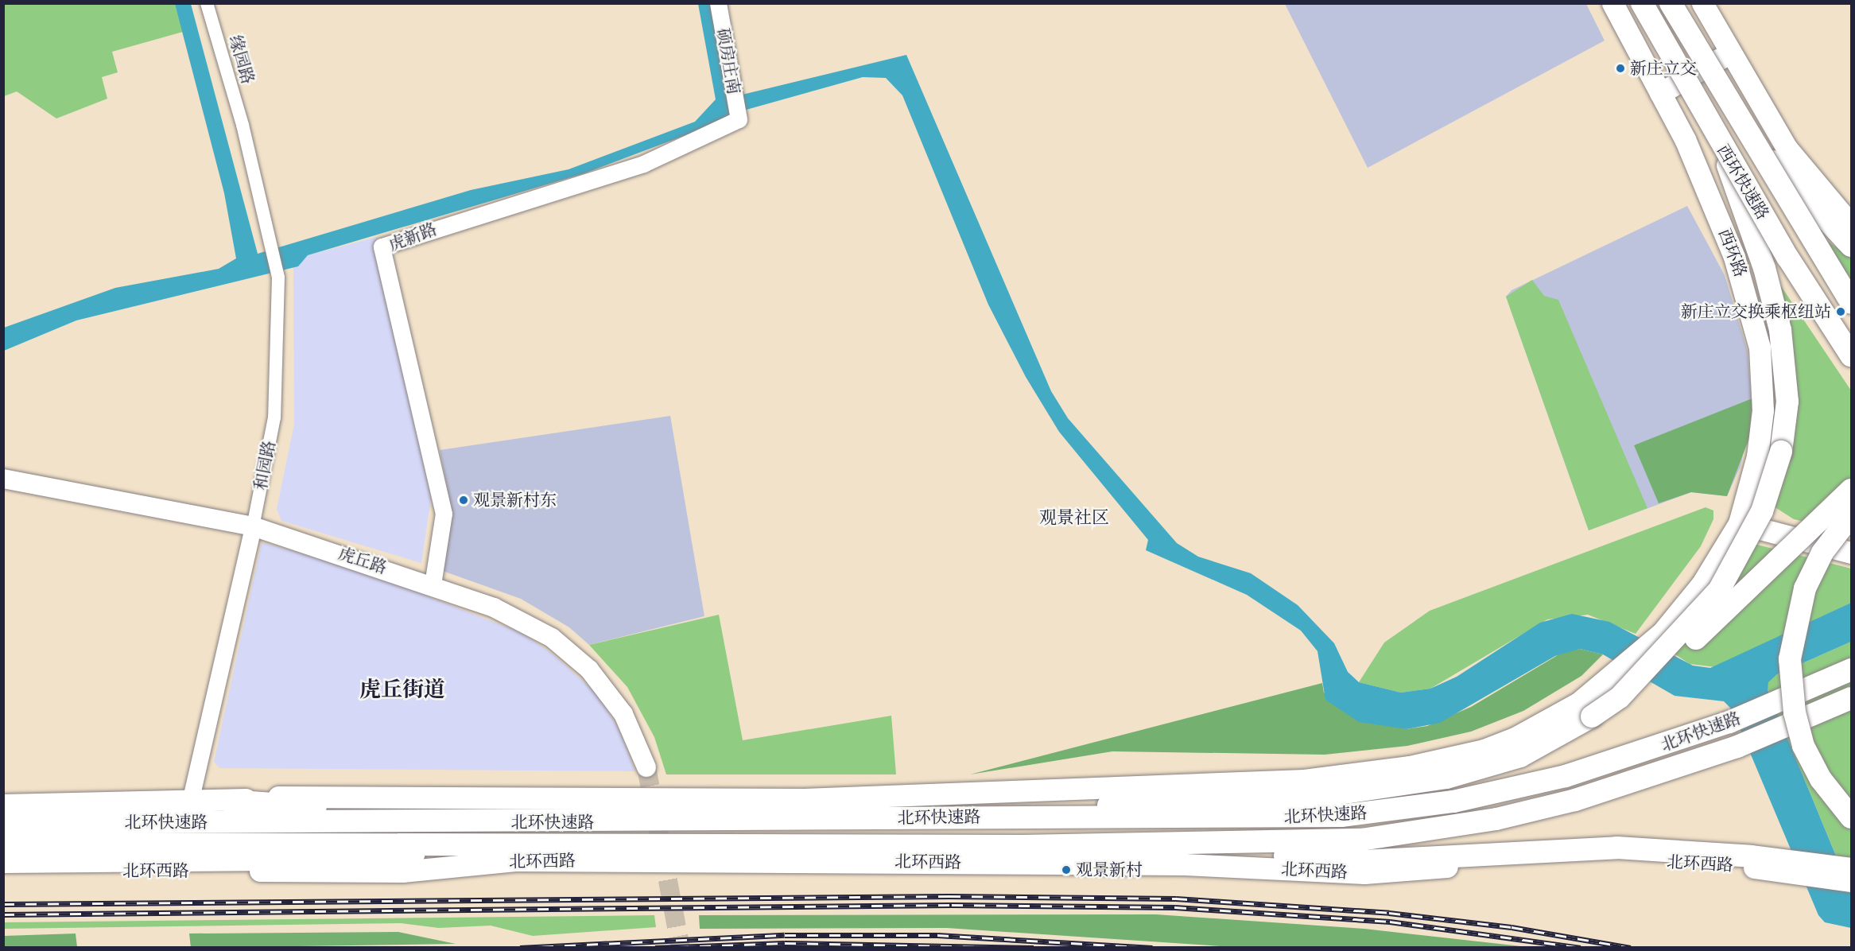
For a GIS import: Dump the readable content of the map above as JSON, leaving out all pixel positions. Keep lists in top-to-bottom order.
{
  "streets": {
    "highway": ["西环快速路", "北环快速路"],
    "main road": ["西环路", "虎丘路", "北环西路"],
    "street": [
      "缘园路",
      "硕房庄南",
      "虎新路",
      "和园路"
    ]
  },
  "crossings": [
    ["缘园路", "和园路"],
    ["硕房庄南", "虎新路"],
    ["虎新路", "虎丘路"],
    ["和园路", "虎丘路"]
  ],
  "districts": ["观景社区", "虎丘街道"],
  "places": [
    "新庄立交",
    "新庄立交换乘枢纽站",
    "观景新村东",
    "观景新村"
  ]
}
